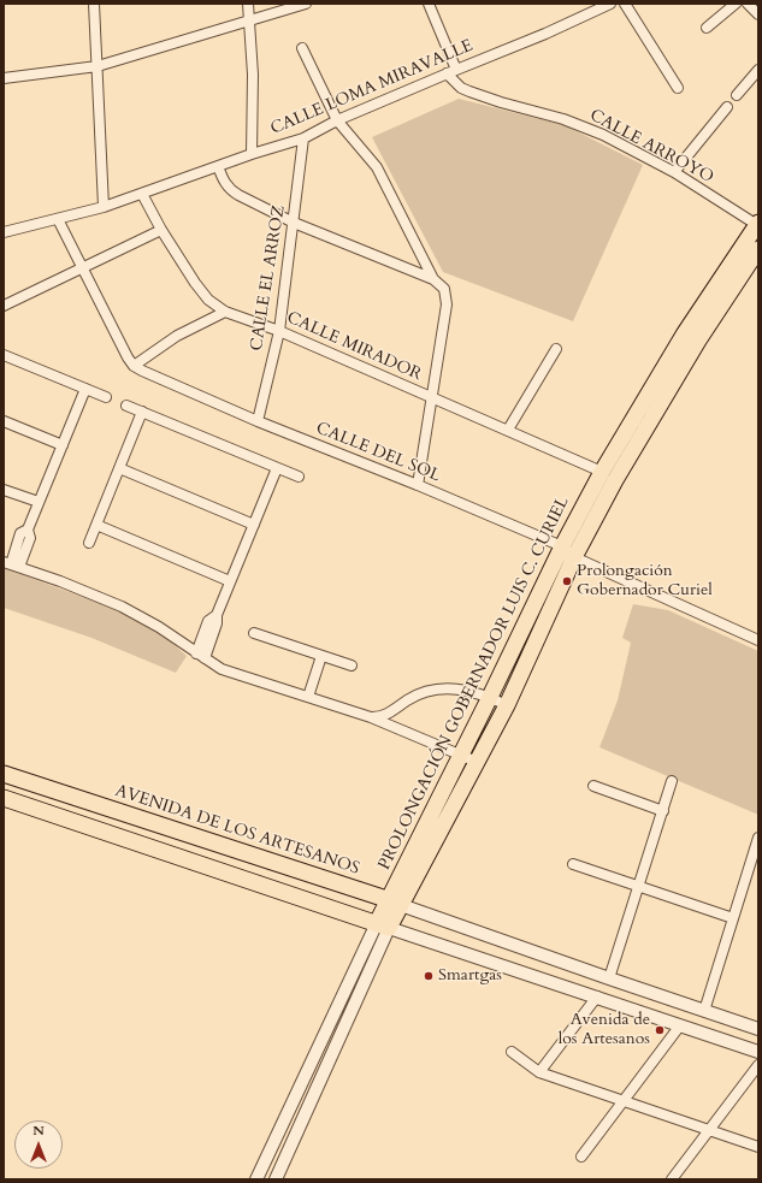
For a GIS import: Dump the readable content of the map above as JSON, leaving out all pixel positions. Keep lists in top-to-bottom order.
{
  "streets": {
    "main road": ["PROLONGACIÓN GOBERNADOR LUIS C. CURIEL", "AVENIDA DE LOS ARTESANOS"],
    "street": [
      "CALLE LOMA MIRAVALLE",
      "CALLE ARROYO",
      "CALLE EL ARROZ",
      "CALLE MIRADOR",
      "CALLE DEL SOL"
    ]
  },
  "crossings": [
    ["CALLE LOMA MIRAVALLE", "CALLE ARROYO"],
    ["CALLE LOMA MIRAVALLE", "CALLE EL ARROZ"],
    ["CALLE LOMA MIRAVALLE", "CALLE MIRADOR"],
    ["CALLE ARROYO", "PROLONGACIÓN GOBERNADOR LUIS C. CURIEL"],
    ["CALLE EL ARROZ", "CALLE MIRADOR"],
    ["CALLE EL ARROZ", "CALLE DEL SOL"],
    ["CALLE MIRADOR", "PROLONGACIÓN GOBERNADOR LUIS C. CURIEL"],
    ["CALLE DEL SOL", "PROLONGACIÓN GOBERNADOR LUIS C. CURIEL"],
    ["PROLONGACIÓN GOBERNADOR LUIS C. CURIEL", "AVENIDA DE LOS ARTESANOS"]
  ],
  "places": ["Prolongación Gobernador Curiel", "Smartgas", "Avenida de los Artesanos"],
  "north": "top"
}
